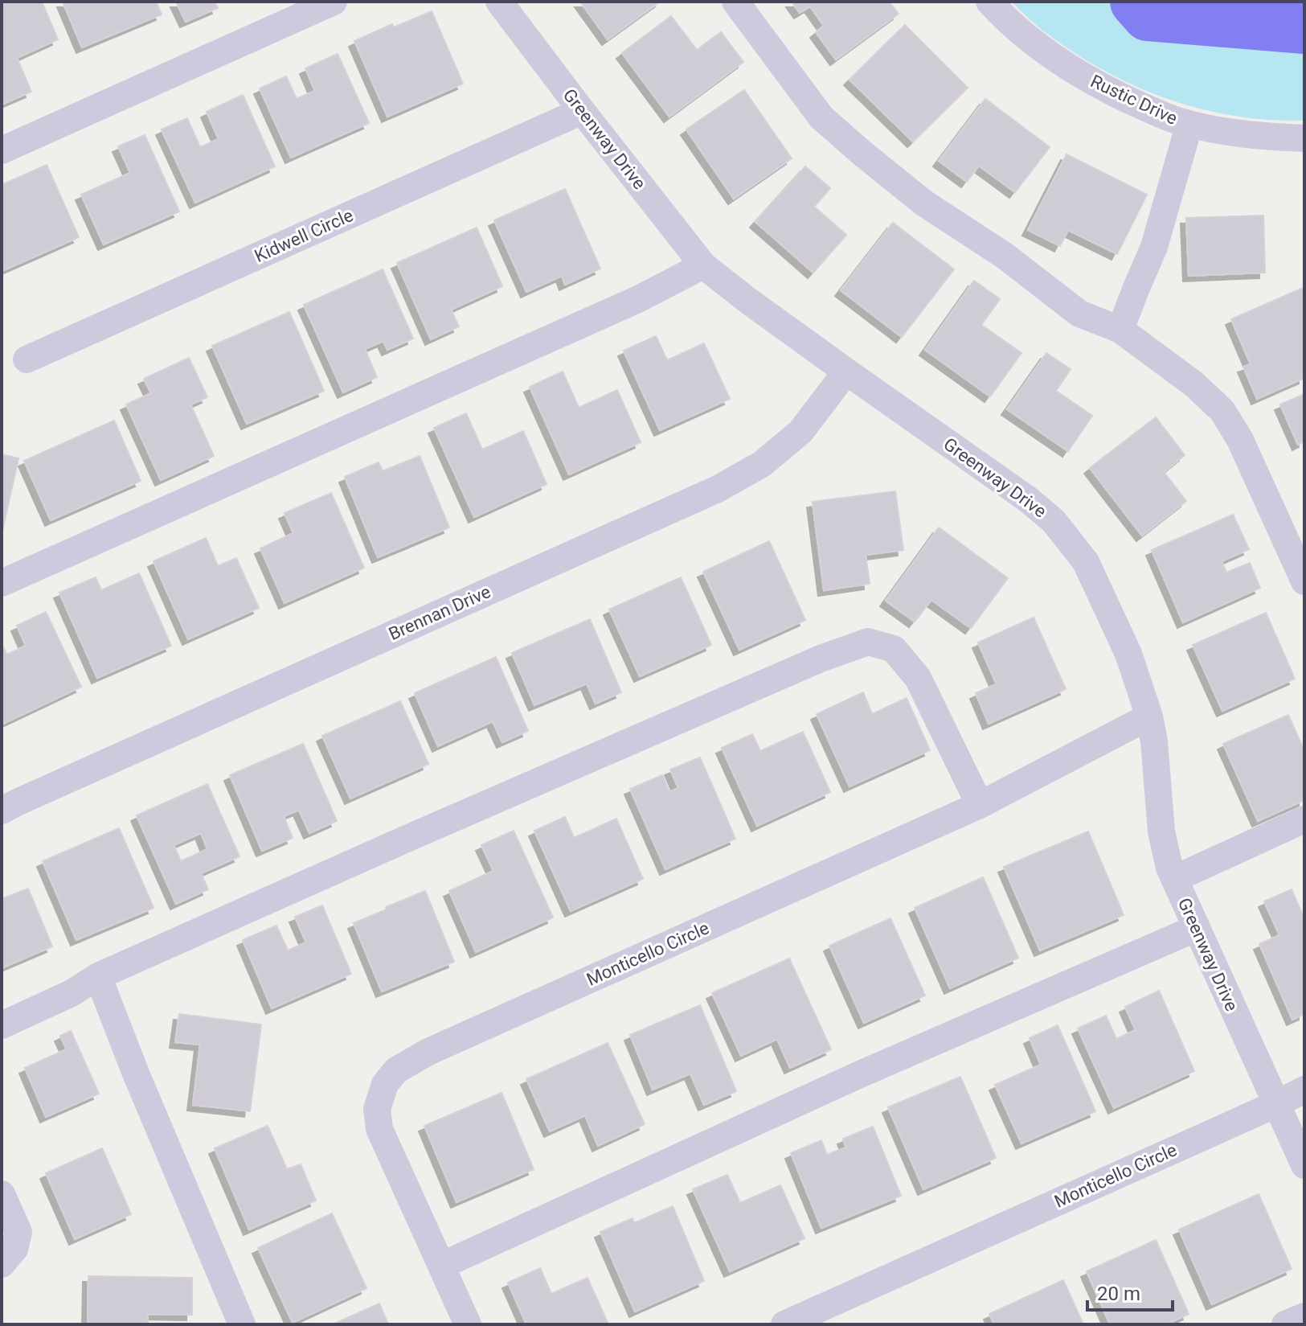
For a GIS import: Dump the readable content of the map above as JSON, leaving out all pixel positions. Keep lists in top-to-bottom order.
{
  "streets": {
    "street": [
      "Rustic Drive",
      "Greenway Drive",
      "Kidwell Circle",
      "Brennan Drive",
      "Monticello Circle"
    ]
  },
  "crossings": [
    ["Greenway Drive", "Kidwell Circle"],
    ["Greenway Drive", "Brennan Drive"],
    ["Greenway Drive", "Monticello Circle"]
  ],
  "scale_bar": "20 m"
}
